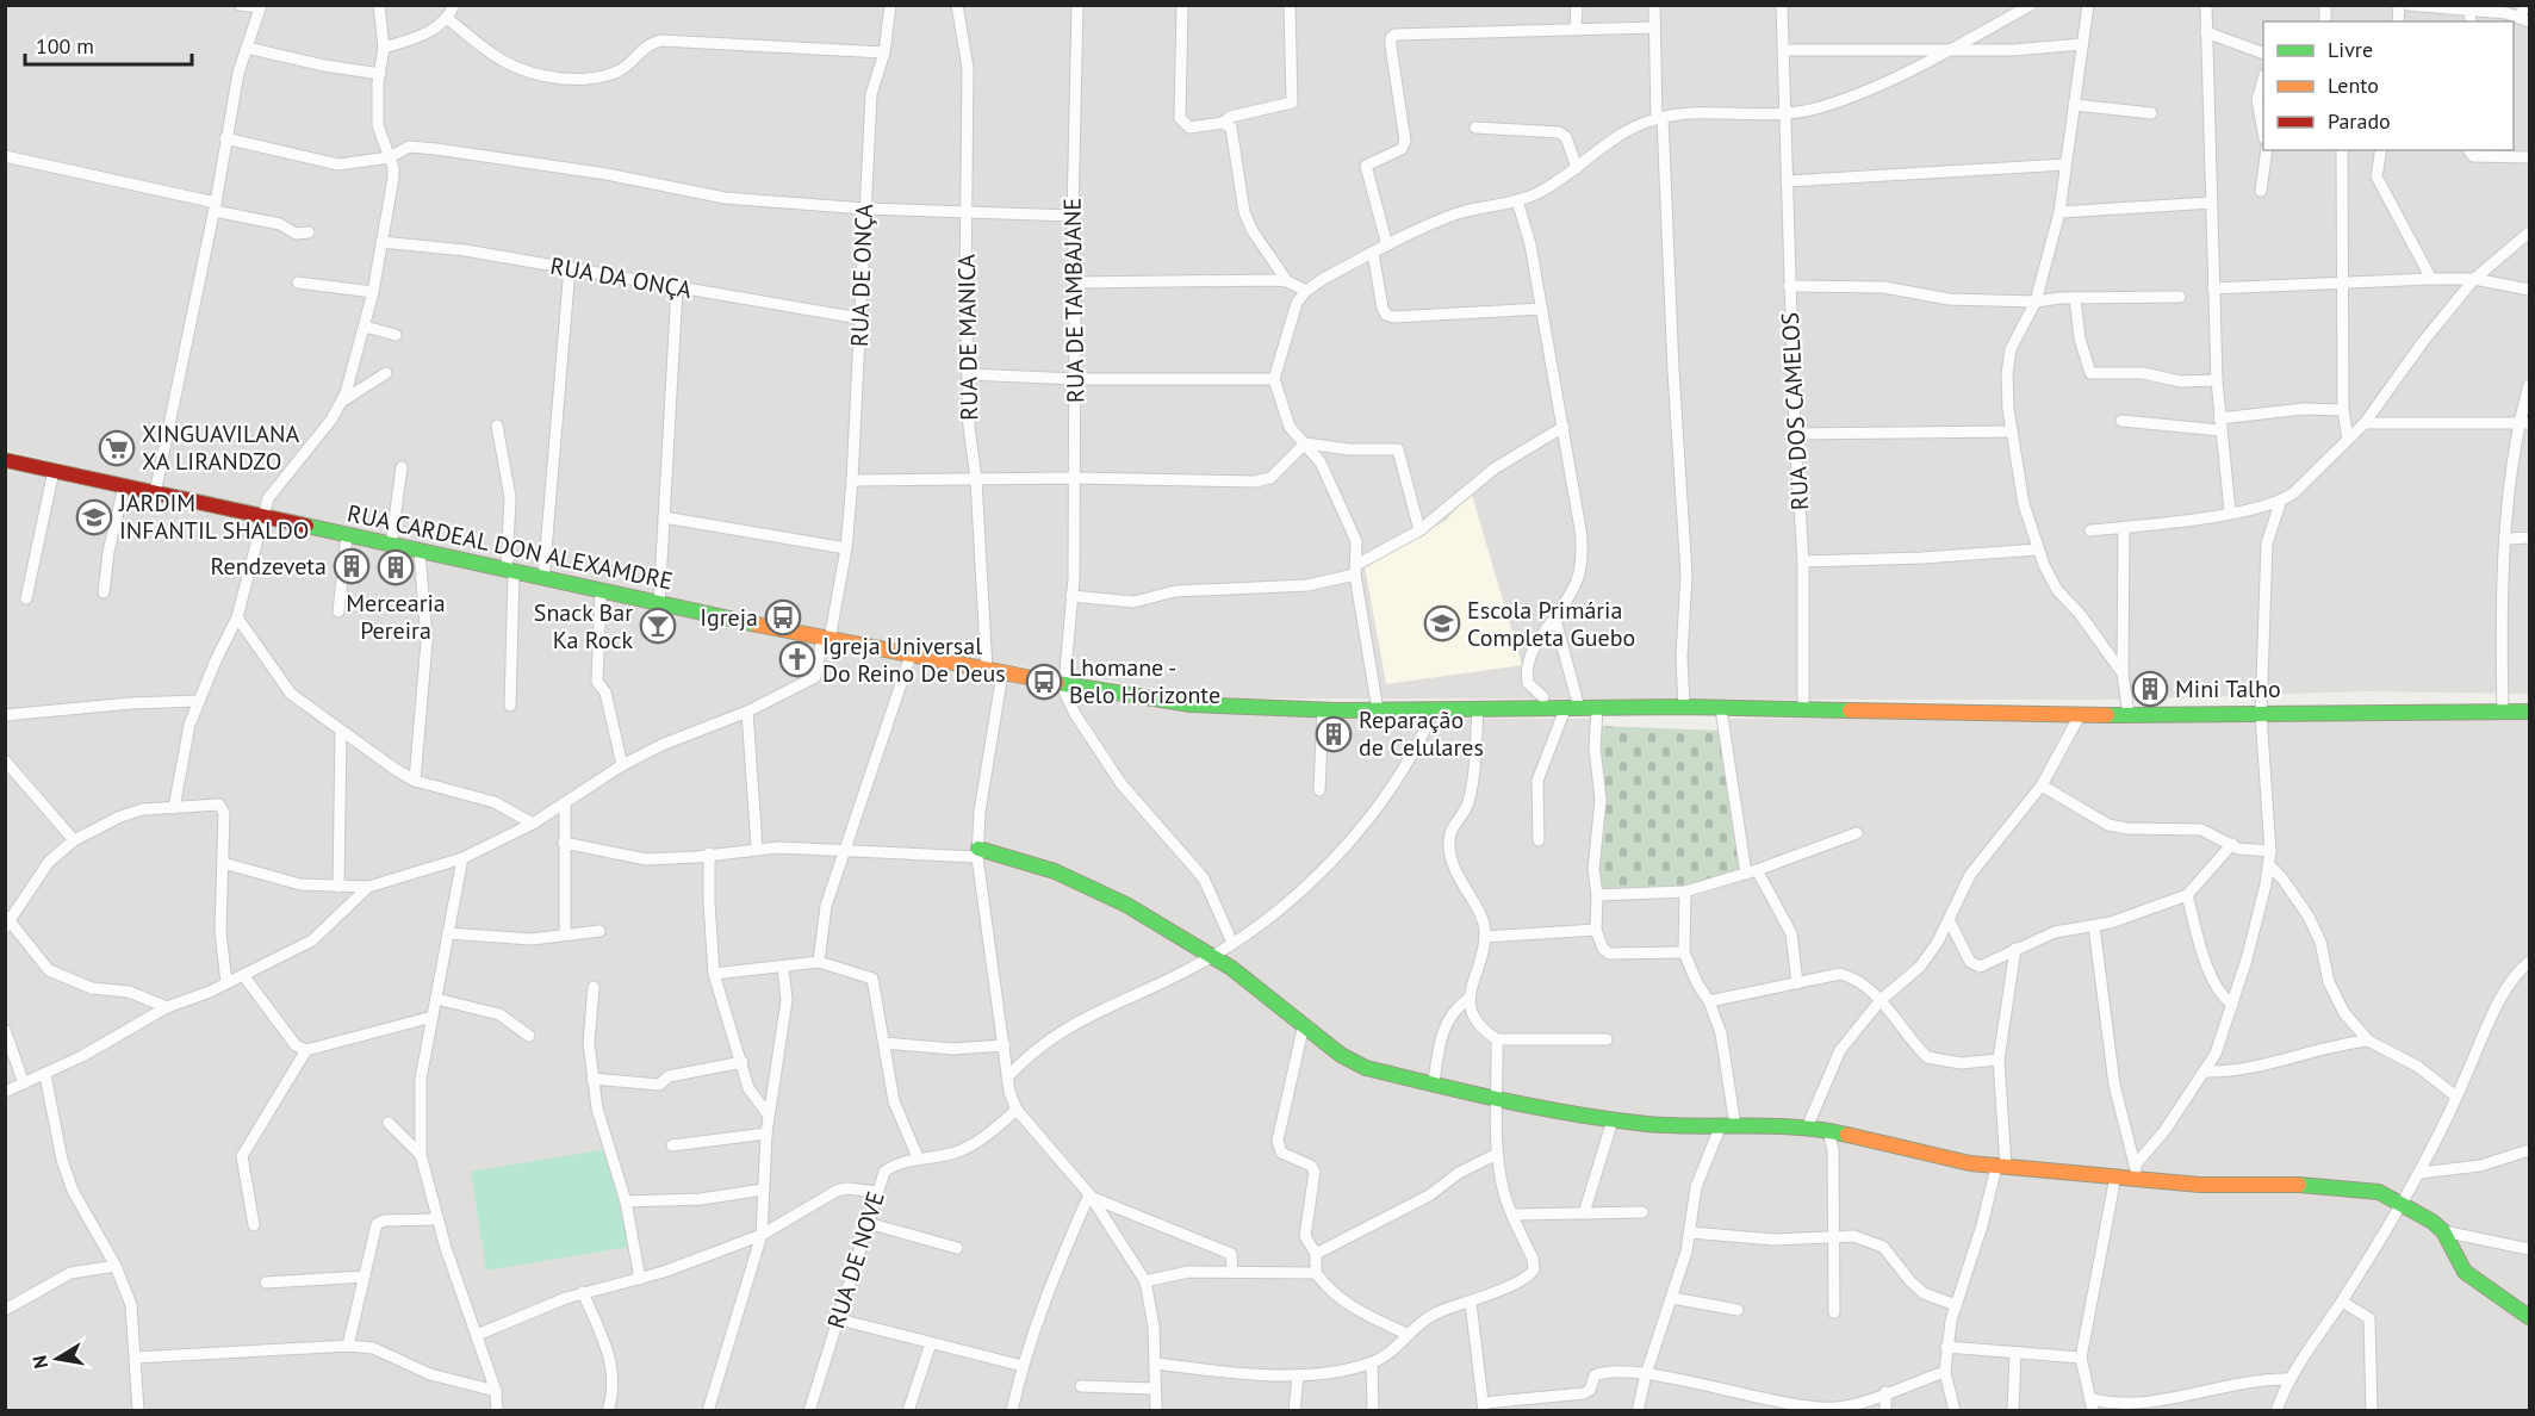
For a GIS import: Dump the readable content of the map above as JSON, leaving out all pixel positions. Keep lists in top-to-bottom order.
{
  "streets": {
    "street": [
      "RUA DE ONÇA",
      "RUA DA ONÇA",
      "RUA DE TAMBAJANE",
      "RUA DE MANICA",
      "RUA DOS CAMELOS",
      "RUA CARDEAL DON ALEXAMDRE",
      "RUA DE NOVE"
    ]
  },
  "crossings": [
    ["RUA DE ONÇA", "RUA DA ONÇA"],
    ["RUA DE ONÇA", "RUA CARDEAL DON ALEXAMDRE"],
    ["RUA DE TAMBAJANE", "RUA CARDEAL DON ALEXAMDRE"],
    ["RUA DE MANICA", "RUA CARDEAL DON ALEXAMDRE"],
    ["RUA DE MANICA", "RUA DE NOVE"]
  ],
  "places": {
    "supermarket": ["XINGUAVILANA XA LIRANDZO"],
    "school or university": ["JARDIM INFANTIL SHALDO", "Escola Primária Completa Guebo"],
    "building": [
      "Rendzeveta",
      "Mercearia Pereira",
      "Mini Talho",
      "Reparação de Celulares"
    ],
    "bus stop": ["Igreja", "Lhomane - Belo Horizonte"],
    "bar": ["Snack Bar Ka Rock"],
    "church": ["Igreja Universal Do Reino De Deus"]
  },
  "legend": ["Livre", "Lento", "Parado"],
  "scale_bar": "100 m",
  "north": "left"
}
